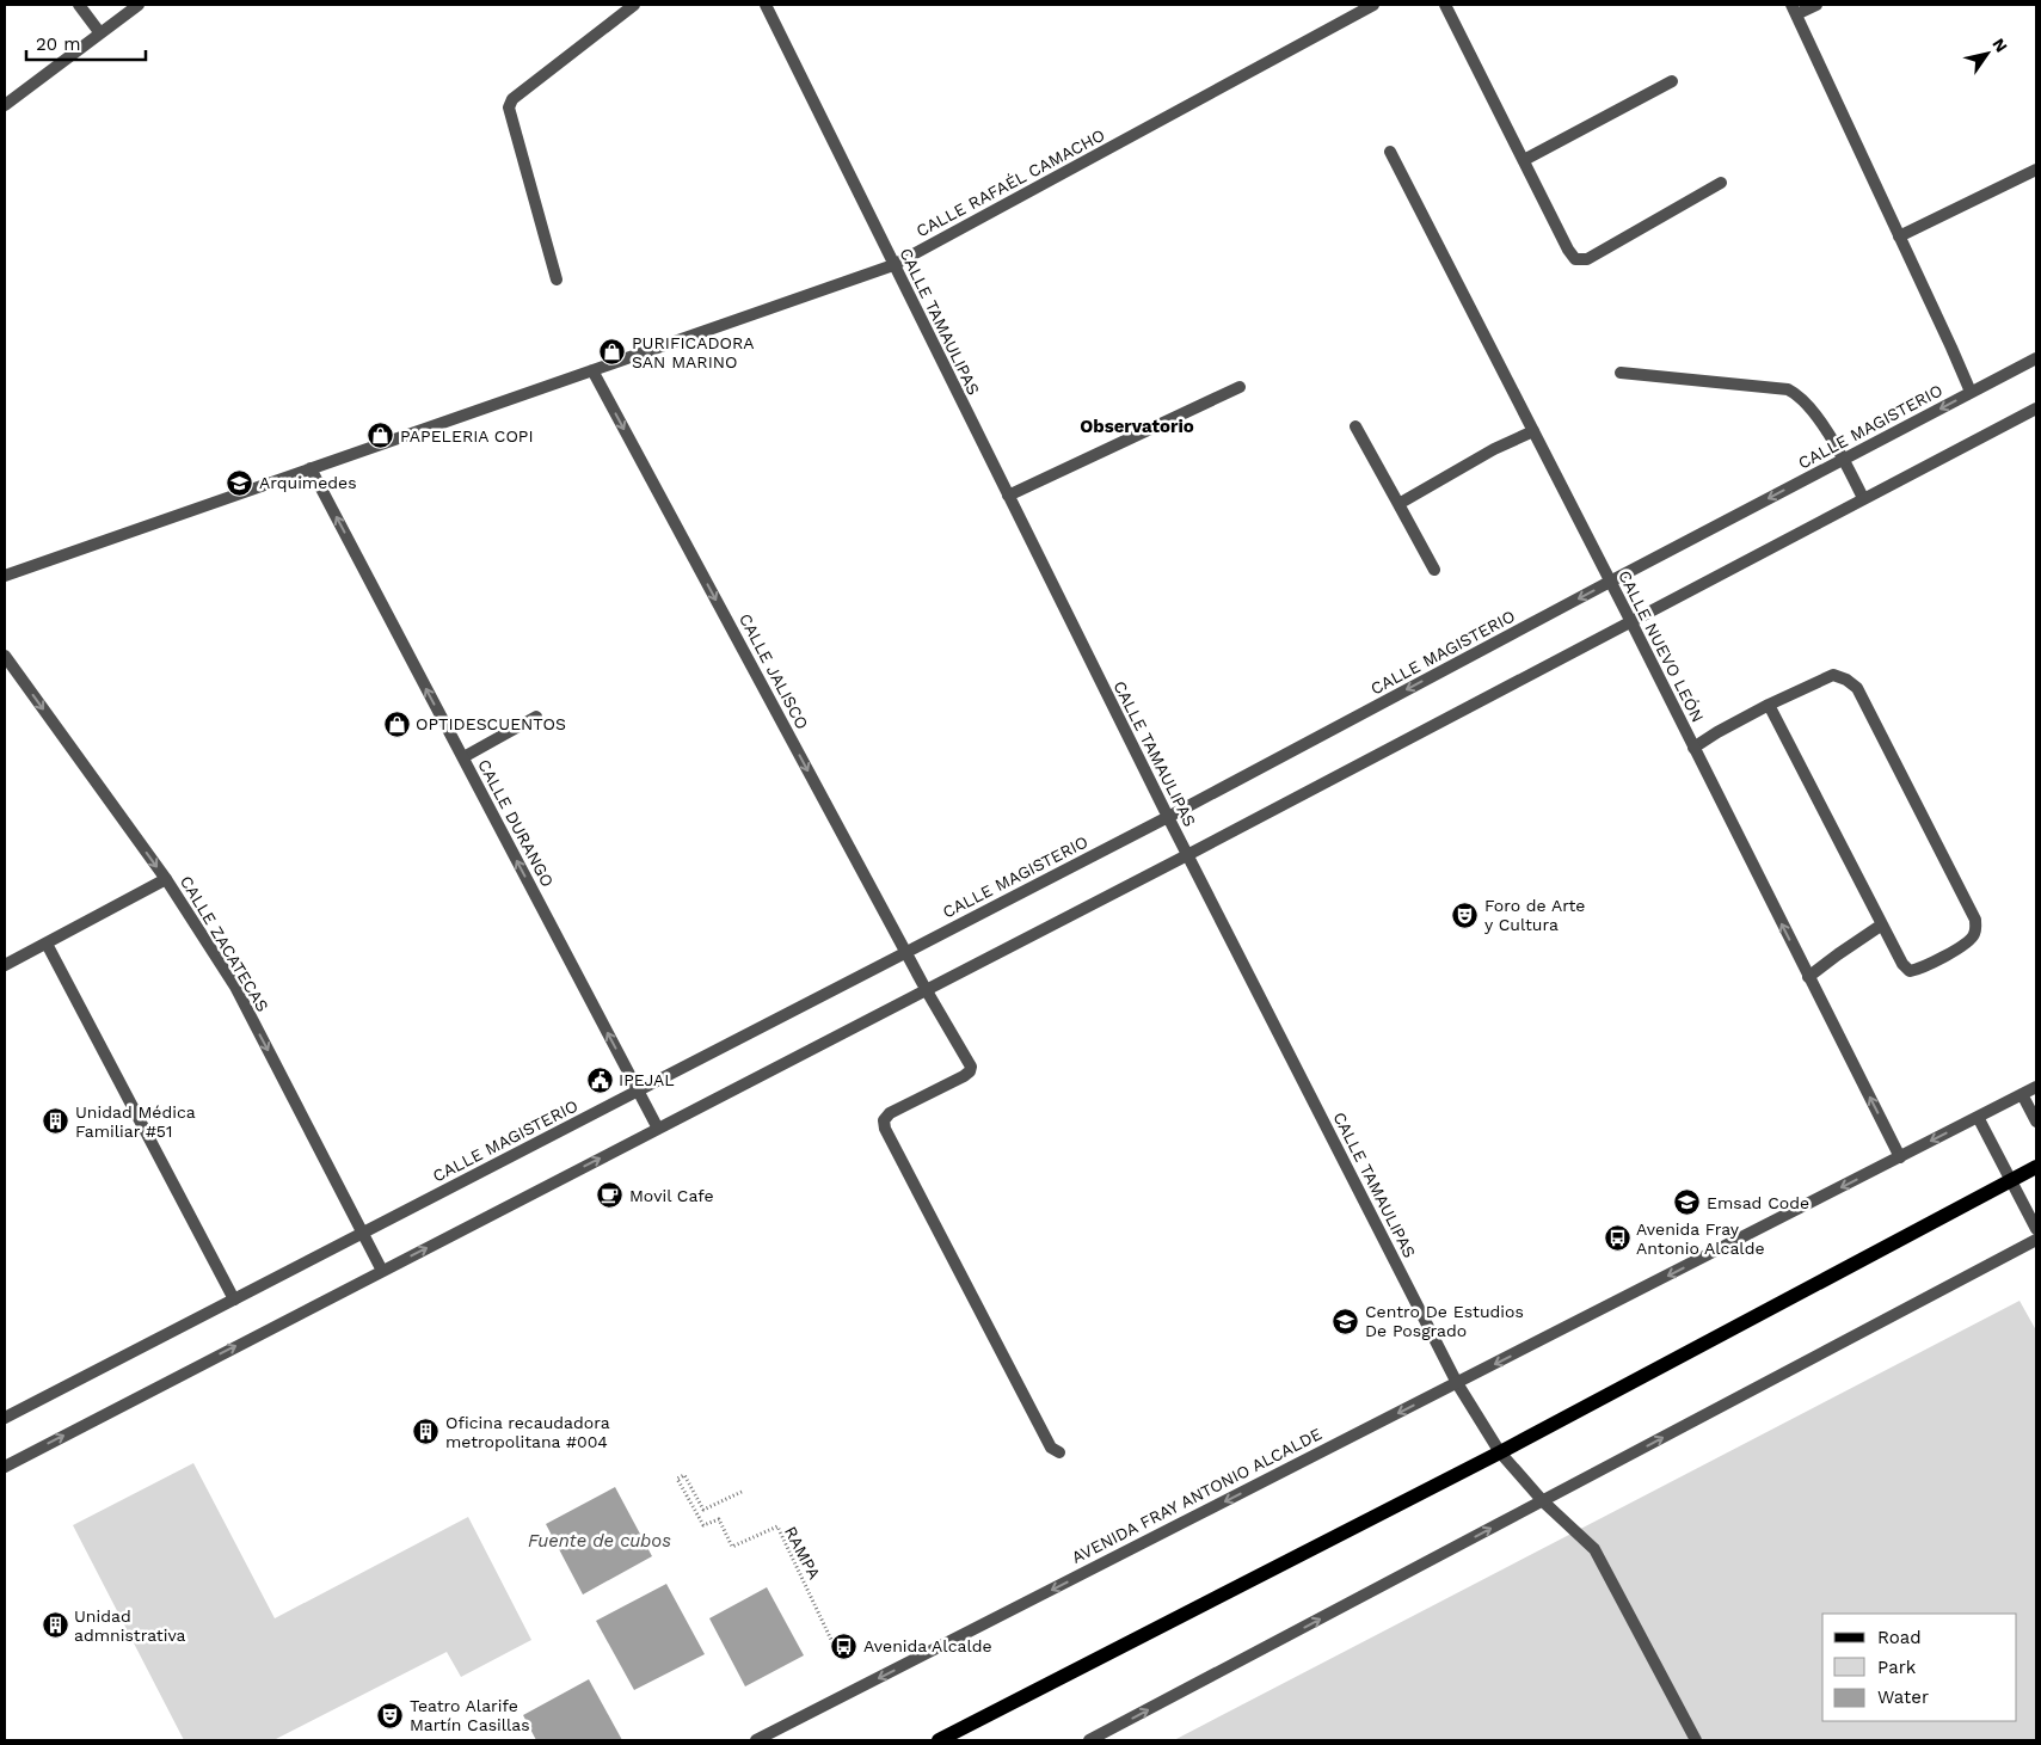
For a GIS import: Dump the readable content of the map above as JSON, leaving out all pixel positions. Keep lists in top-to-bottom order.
{
  "streets": {
    "street": [
      "CALLE RAFAÉL CAMACHO",
      "CALLE TAMAULIPAS",
      "CALLE MAGISTERIO",
      "CALLE NUEVO LEÓN",
      "CALLE JALISCO",
      "CALLE DURANGO",
      "CALLE ZACATECAS",
      "AVENIDA FRAY ANTONIO ALCALDE"
    ],
    "path": ["RAMPA"]
  },
  "crossings": [
    ["CALLE RAFAÉL CAMACHO", "CALLE TAMAULIPAS"],
    ["CALLE RAFAÉL CAMACHO", "CALLE JALISCO"],
    ["CALLE RAFAÉL CAMACHO", "CALLE DURANGO"],
    ["CALLE TAMAULIPAS", "CALLE MAGISTERIO"],
    ["CALLE TAMAULIPAS", "AVENIDA FRAY ANTONIO ALCALDE"],
    ["CALLE MAGISTERIO", "CALLE NUEVO LEÓN"],
    ["CALLE MAGISTERIO", "CALLE JALISCO"],
    ["CALLE MAGISTERIO", "CALLE DURANGO"],
    ["CALLE MAGISTERIO", "CALLE ZACATECAS"],
    ["CALLE NUEVO LEÓN", "AVENIDA FRAY ANTONIO ALCALDE"]
  ],
  "one_way": [
    "CALLE JALISCO",
    "CALLE DURANGO",
    "CALLE ZACATECAS",
    "AVENIDA FRAY ANTONIO ALCALDE"
  ],
  "districts": ["Observatorio"],
  "water": ["Fuente de cubos"],
  "places": {
    "shop": ["PURIFICADORA SAN MARINO", "PAPELERIA COPI", "OPTIDESCUENTOS"],
    "school or university": ["Arquimedes", "Emsad Code", "Centro De Estudios De Posgrado"],
    "theatre": ["Foro de Arte y Cultura", "Teatro Alarife Martín Casillas"],
    "public building": ["IPEJAL"],
    "building": ["Unidad Médica Familiar #51", "Oficina recaudadora metropolitana #004", "Unidad admnistrativa"],
    "cafe": ["Movil Cafe"],
    "bus stop": ["Avenida Fray Antonio Alcalde", "Avenida Alcalde"]
  },
  "legend": ["Road", "Park", "Water"],
  "scale_bar": "20 m",
  "north": "top right"
}
